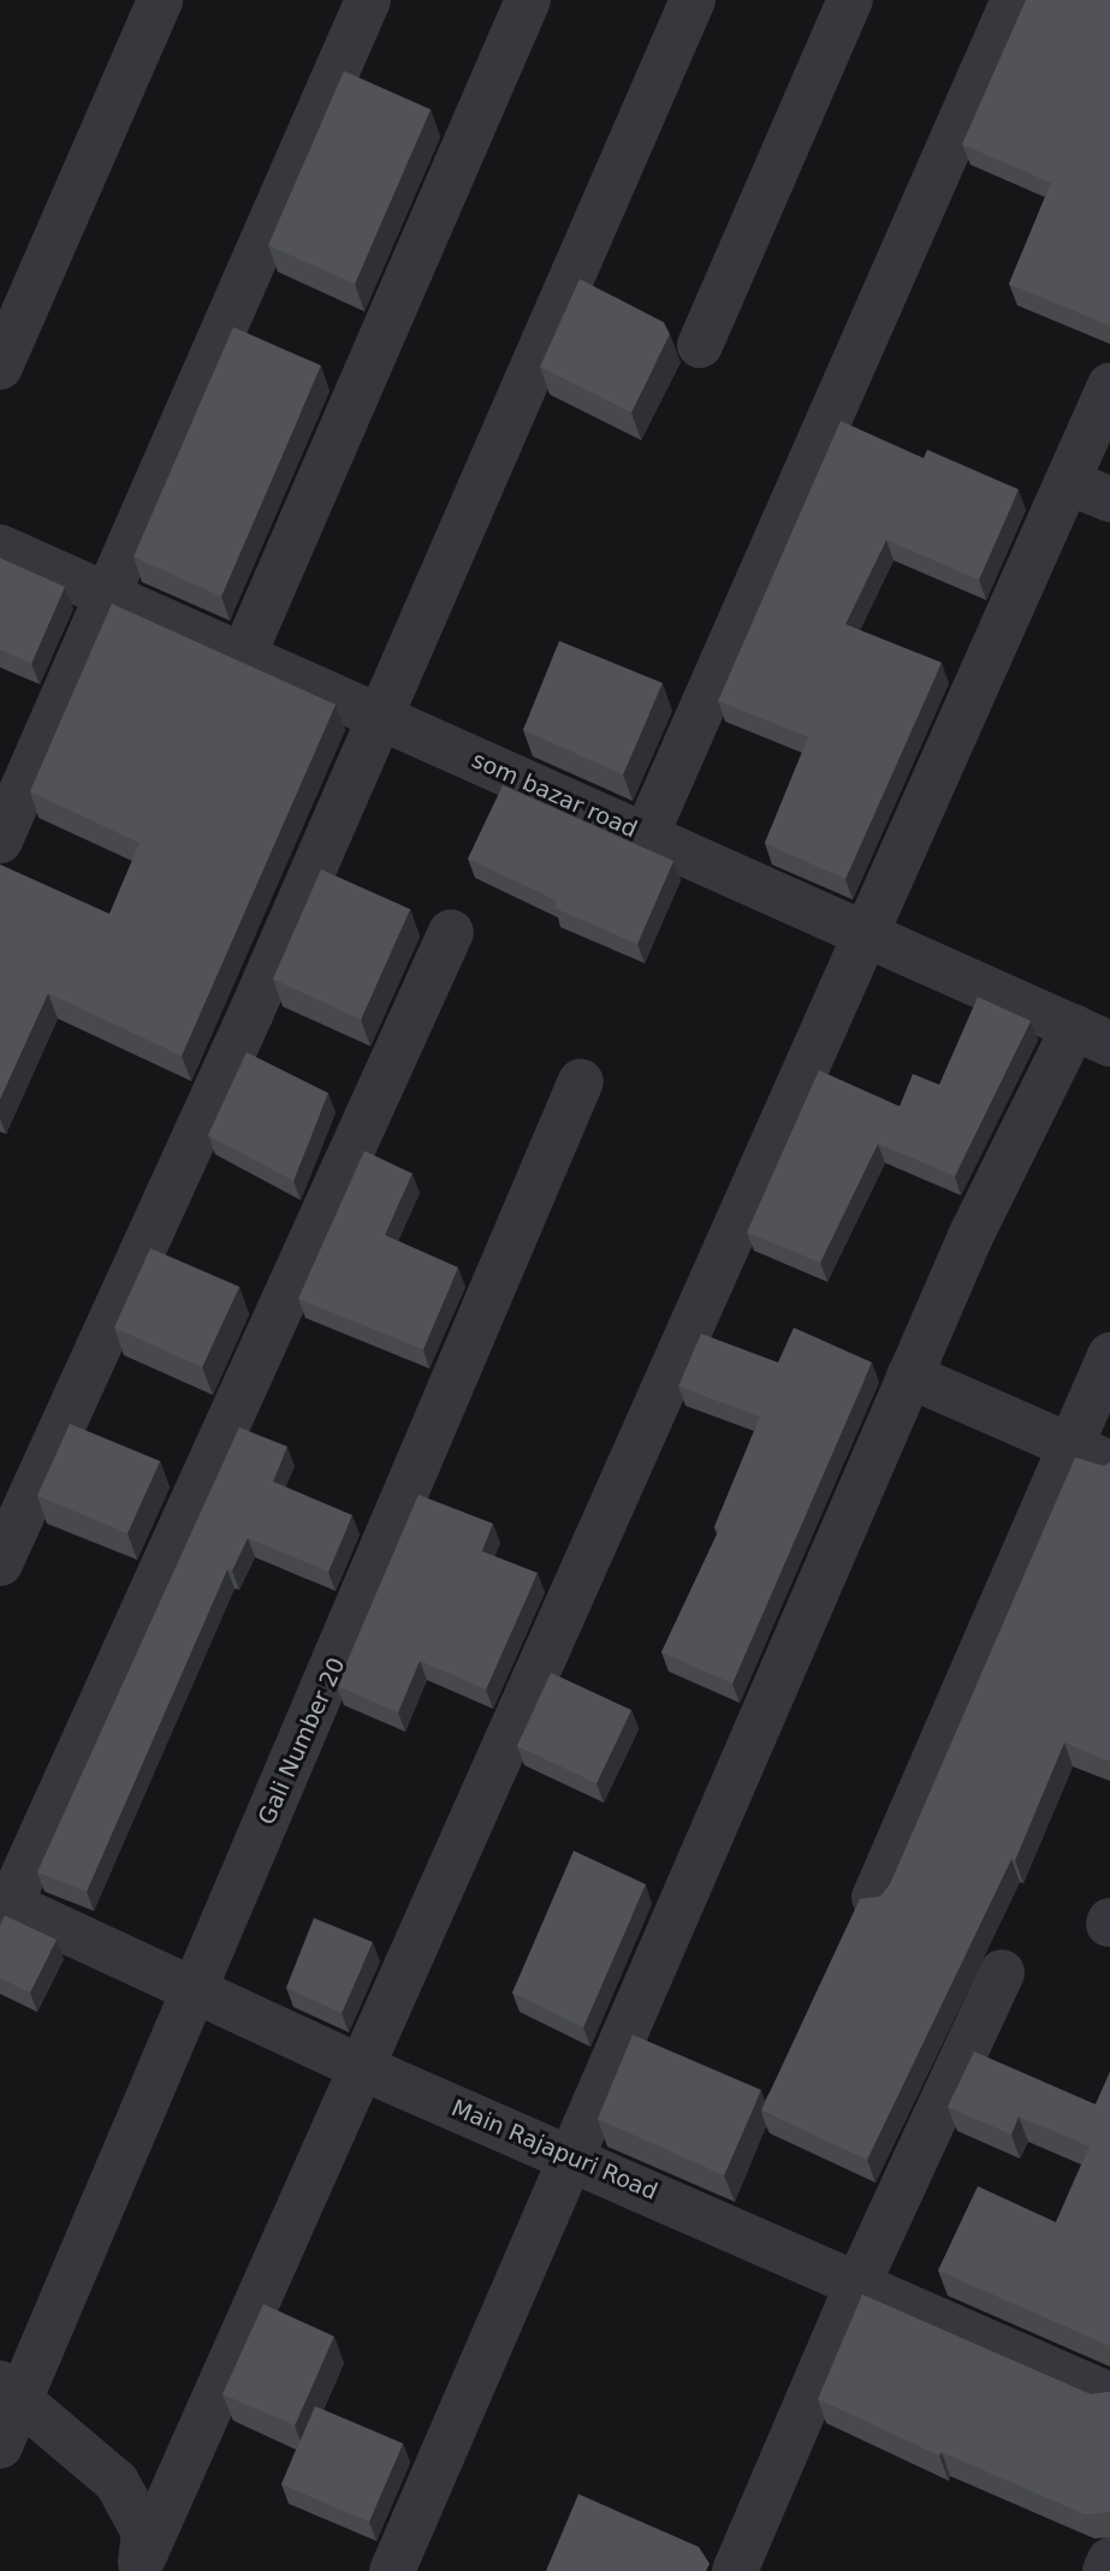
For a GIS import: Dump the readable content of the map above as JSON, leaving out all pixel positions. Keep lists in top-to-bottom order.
{
  "streets": {
    "street": ["som bazar road", "Gali Number 20", "Main Rajapuri Road"]
  },
  "crossings": [
    ["Gali Number 20", "Main Rajapuri Road"]
  ]
}
